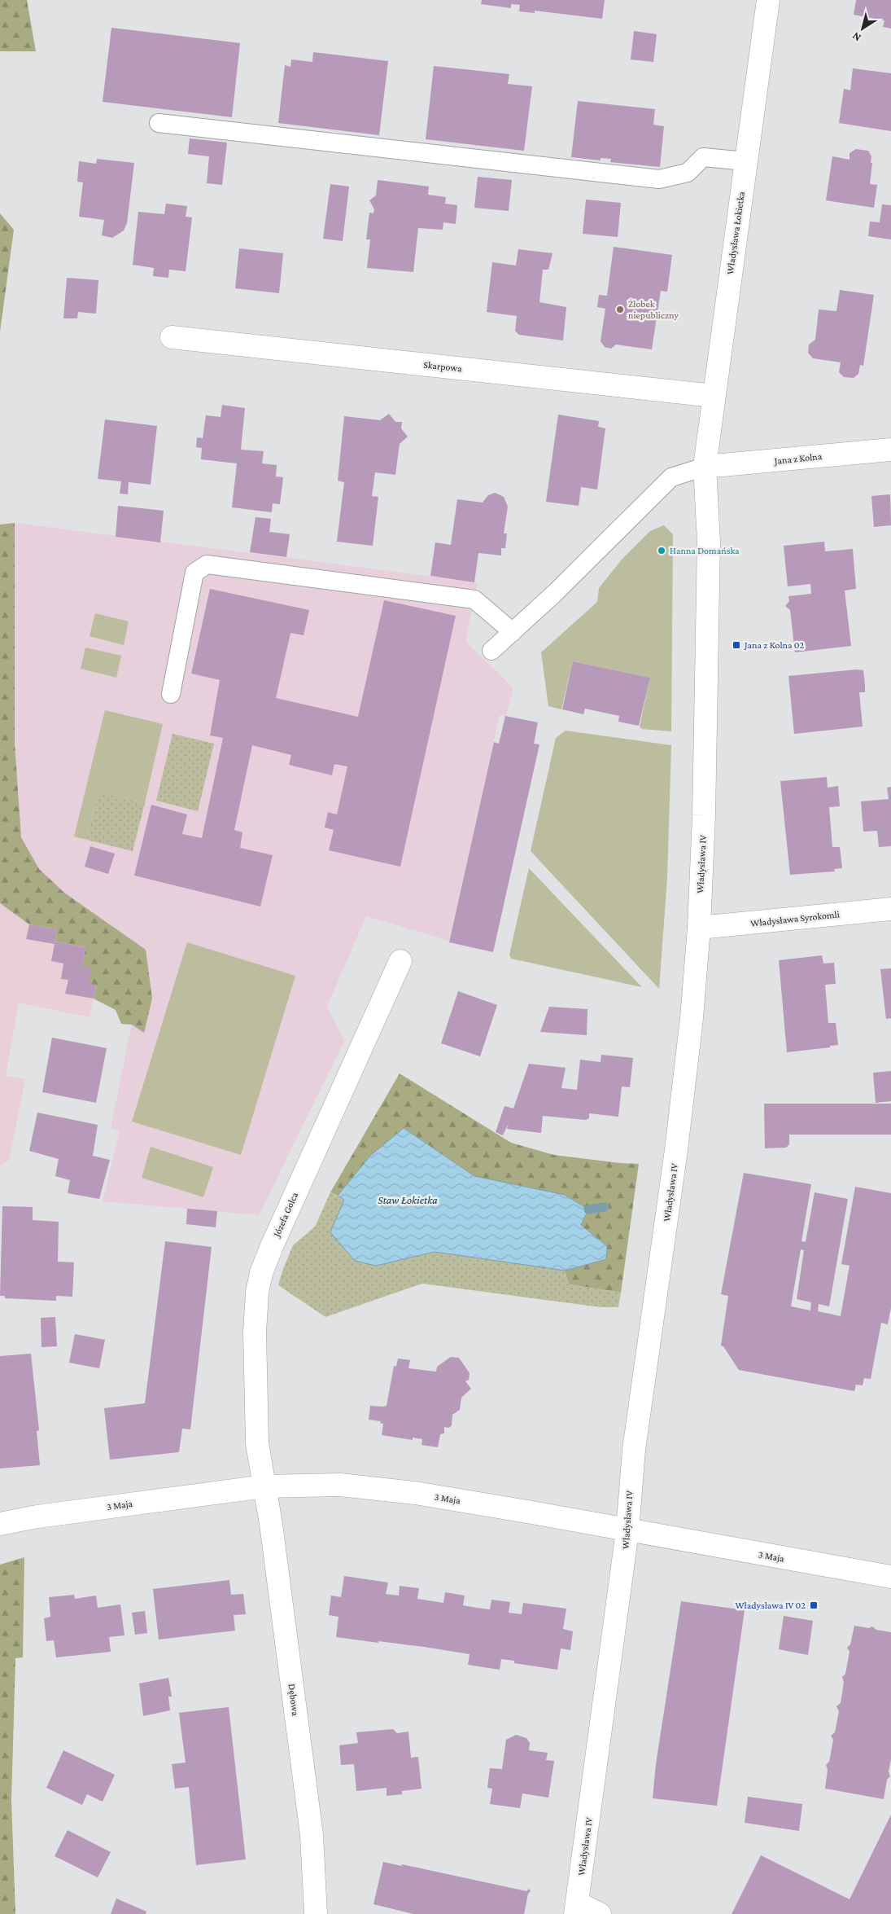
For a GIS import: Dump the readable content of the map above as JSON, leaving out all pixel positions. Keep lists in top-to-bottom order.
{
  "streets": {
    "street": [
      "Władysława Łokietka",
      "Skarpowa",
      "Jana z Kolna",
      "Władysława IV",
      "Władysława Syrokomli",
      "Józefa Golca",
      "3 Maja",
      "Dębowa"
    ]
  },
  "crossings": [
    ["Władysława Łokietka", "Skarpowa"],
    ["Władysława Łokietka", "Jana z Kolna"],
    ["Władysława Łokietka", "Władysława IV"],
    ["Jana z Kolna", "Władysława IV"],
    ["Władysława IV", "Władysława Syrokomli"],
    ["Władysława IV", "3 Maja"],
    ["Józefa Golca", "3 Maja"],
    ["Józefa Golca", "Dębowa"],
    ["3 Maja", "Dębowa"]
  ],
  "water": ["Staw Łokietka"],
  "places": {
    "other": ["Żłobek niepubliczny", "Hanna Domańska"],
    "transit": ["Jana z Kolna 02", "Władysława IV 02"]
  },
  "north": "bottom left"
}
